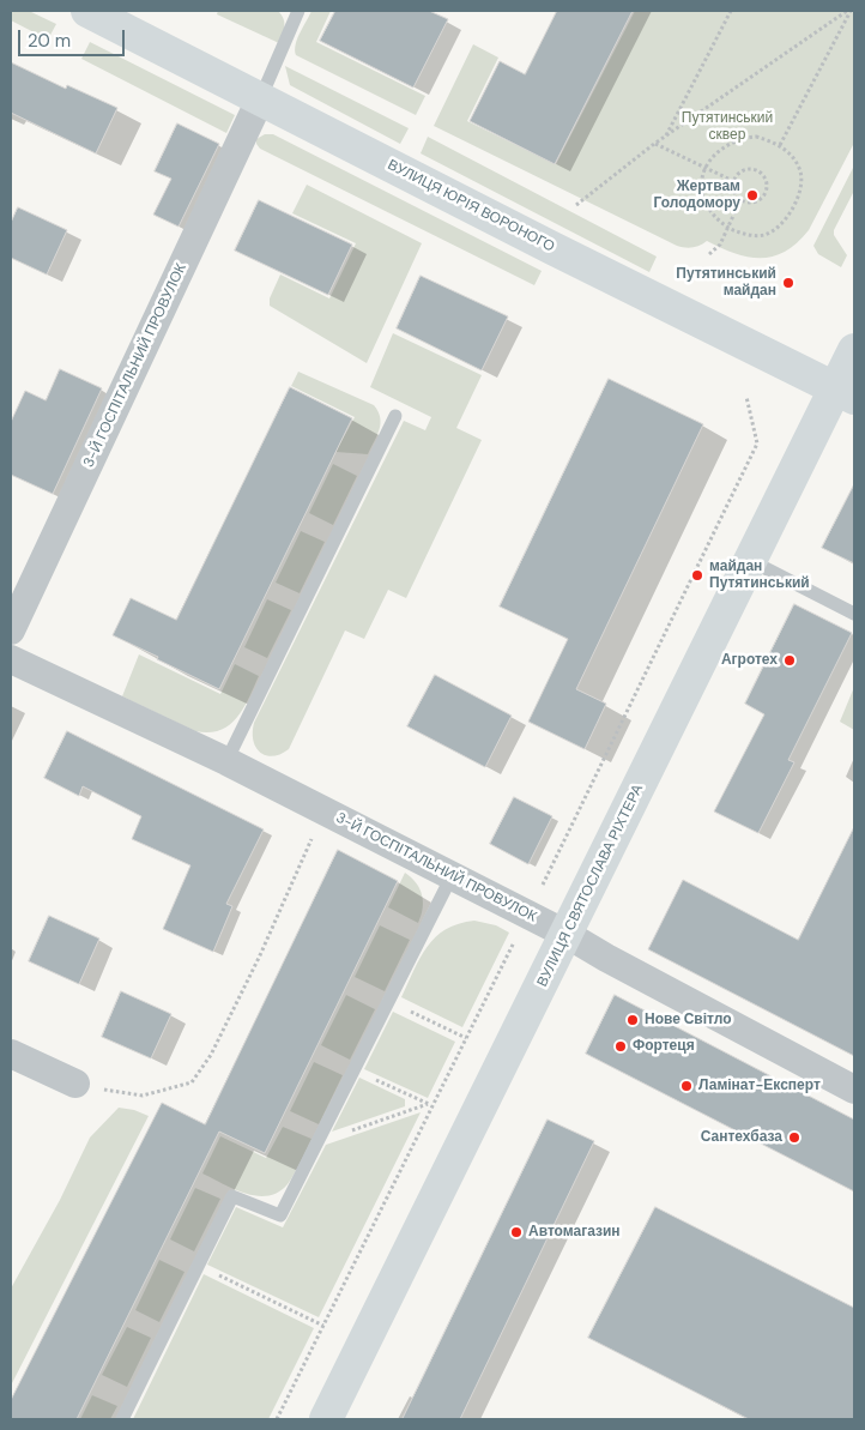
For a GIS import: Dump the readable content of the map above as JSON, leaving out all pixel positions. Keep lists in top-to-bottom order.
{
  "streets": {
    "main road": ["ВУЛИЦЯ ЮРІЯ ВОРОНОГО", "ВУЛИЦЯ СВЯТОСЛАВА РІХТЕРА"],
    "street": ["3-Й ГОСПІТАЛЬНИЙ ПРОВУЛОК"]
  },
  "crossings": [
    ["ВУЛИЦЯ ЮРІЯ ВОРОНОГО", "3-Й ГОСПІТАЛЬНИЙ ПРОВУЛОК"],
    ["ВУЛИЦЯ ЮРІЯ ВОРОНОГО", "ВУЛИЦЯ СВЯТОСЛАВА РІХТЕРА"],
    ["3-Й ГОСПІТАЛЬНИЙ ПРОВУЛОК", "ВУЛИЦЯ СВЯТОСЛАВА РІХТЕРА"]
  ],
  "parks": ["Путятинський сквер"],
  "places": [
    "Жертвам Голодомору",
    "Путятинський майдан",
    "майдан Путятинський",
    "Агротех",
    "Нове Світло",
    "Фортеця",
    "Ламінат-Експерт",
    "Сантехбаза",
    "Автомагазин"
  ],
  "scale_bar": "20 m"
}
